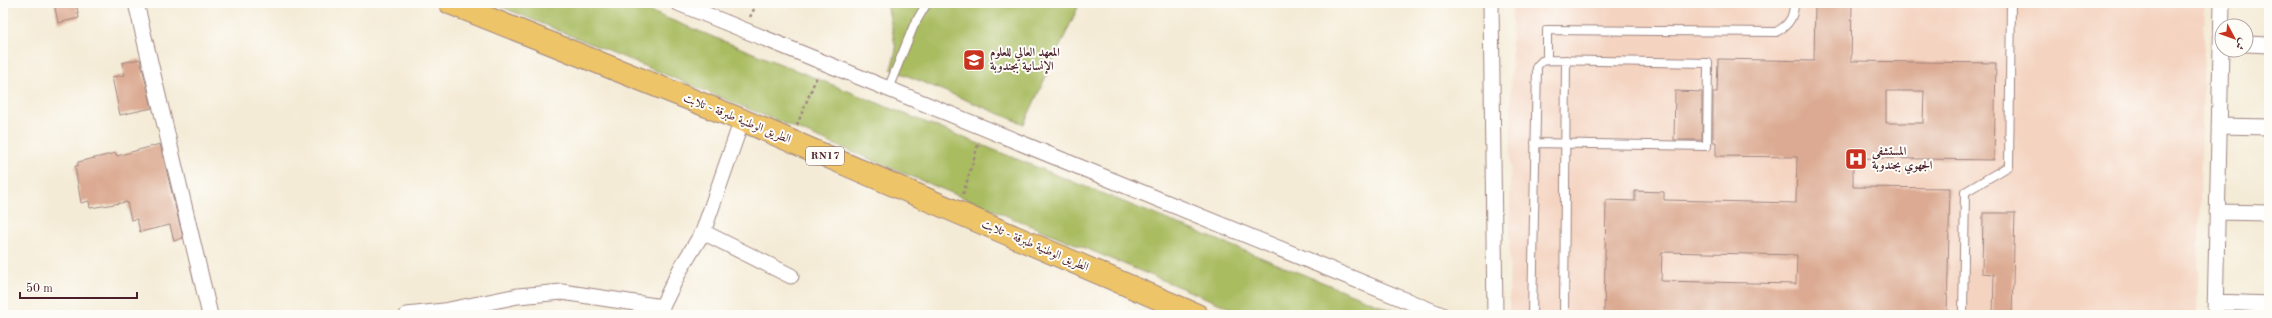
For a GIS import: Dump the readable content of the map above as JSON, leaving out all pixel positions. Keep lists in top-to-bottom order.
{
  "streets": {
    "main road": ["الطريق الوطنية طبرقة - تلابت", "RN17"]
  },
  "places": {
    "school or university": ["المعهد العالي للعلوم الإنسانية بجندوبة"],
    "hospital": ["المستشفى الجهوي بجندوبة"]
  },
  "scale_bar": "50 m",
  "north": "bottom right"
}
